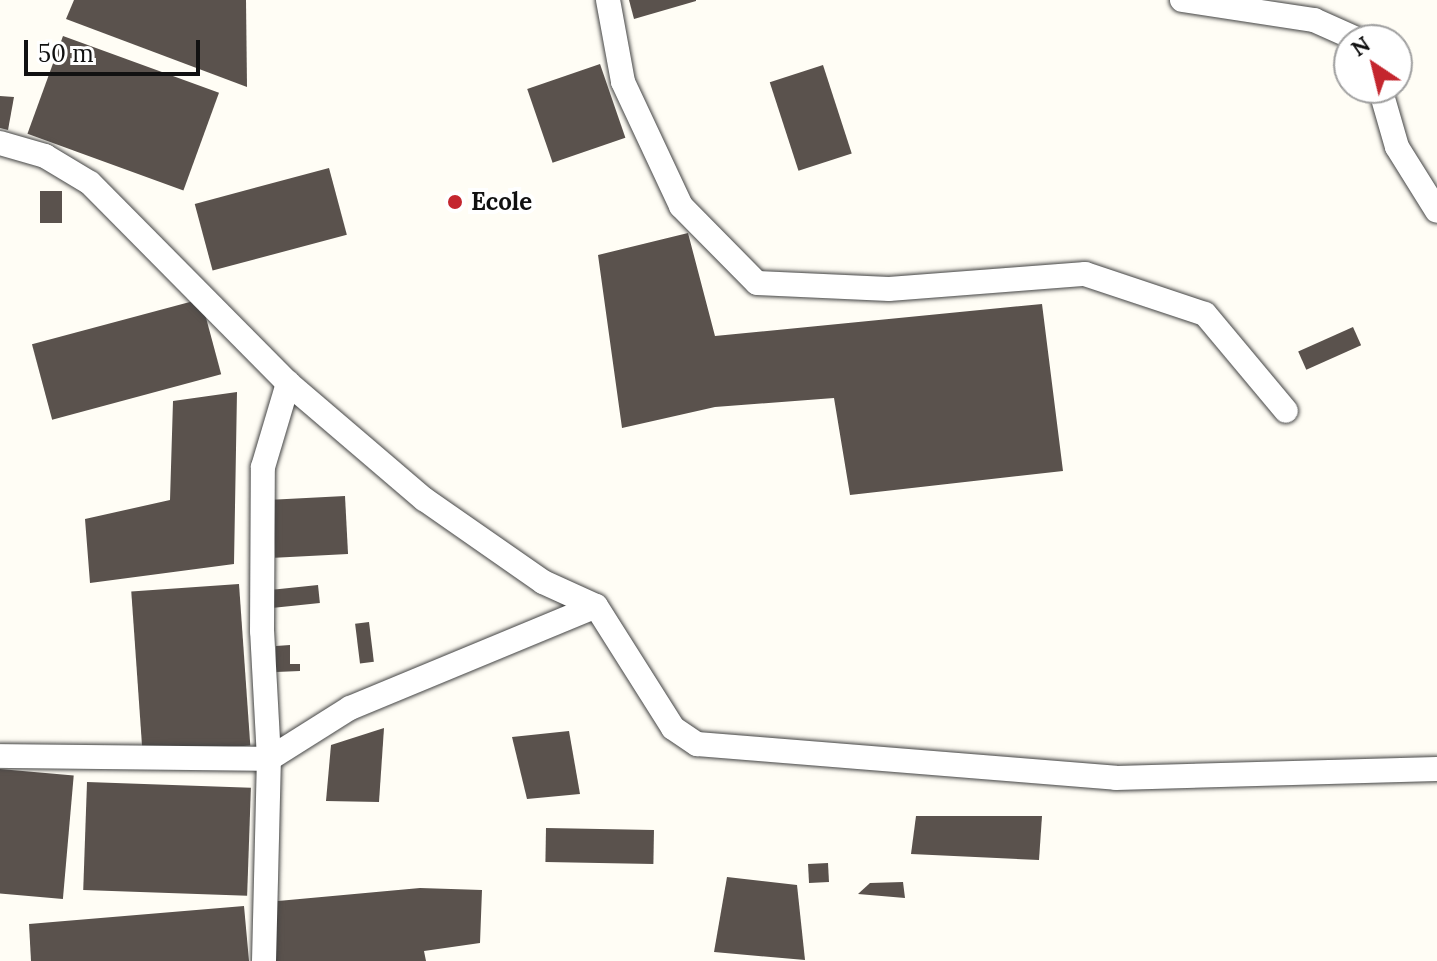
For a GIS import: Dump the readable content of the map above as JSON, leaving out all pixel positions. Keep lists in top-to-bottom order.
{
  "places": ["Ecole"],
  "scale_bar": "50 m",
  "north": "top left"
}
